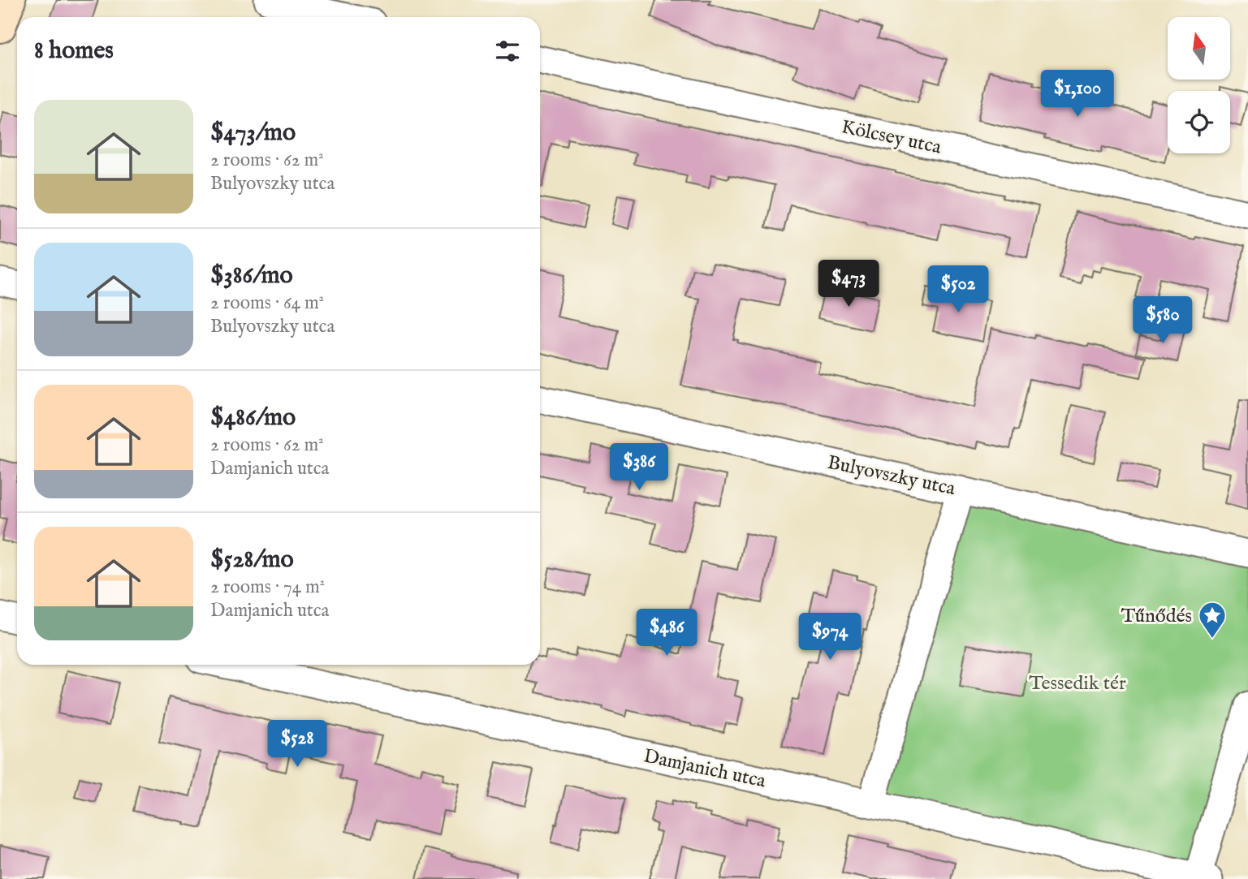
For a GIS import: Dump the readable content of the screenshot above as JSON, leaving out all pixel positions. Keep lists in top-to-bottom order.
{
  "streets": {
    "street": ["Kölcsey utca", "Bulyovszky utca", "Damjanich utca"]
  },
  "parks": ["Tessedik tér"],
  "places": {
    "place": ["Tűnődés"]
  },
  "north": "top",
  "page": {
    "heading": "8 homes",
    "price": [
      "$1,100",
      "$473",
      "$502",
      "$580",
      "$386",
      "$486",
      "$974",
      "$528"
    ],
    "list": [
      {
        "name": "$473/mo",
        "note": "2 rooms · 62 m² · Bulyovszky utca"
      },
      {
        "name": "$386/mo",
        "note": "2 rooms · 64 m² · Bulyovszky utca"
      },
      {
        "name": "$486/mo",
        "note": "2 rooms · 62 m² · Damjanich utca"
      },
      {
        "name": "$528/mo",
        "note": "2 rooms · 74 m² · Damjanich utca"
      }
    ]
  }
}
